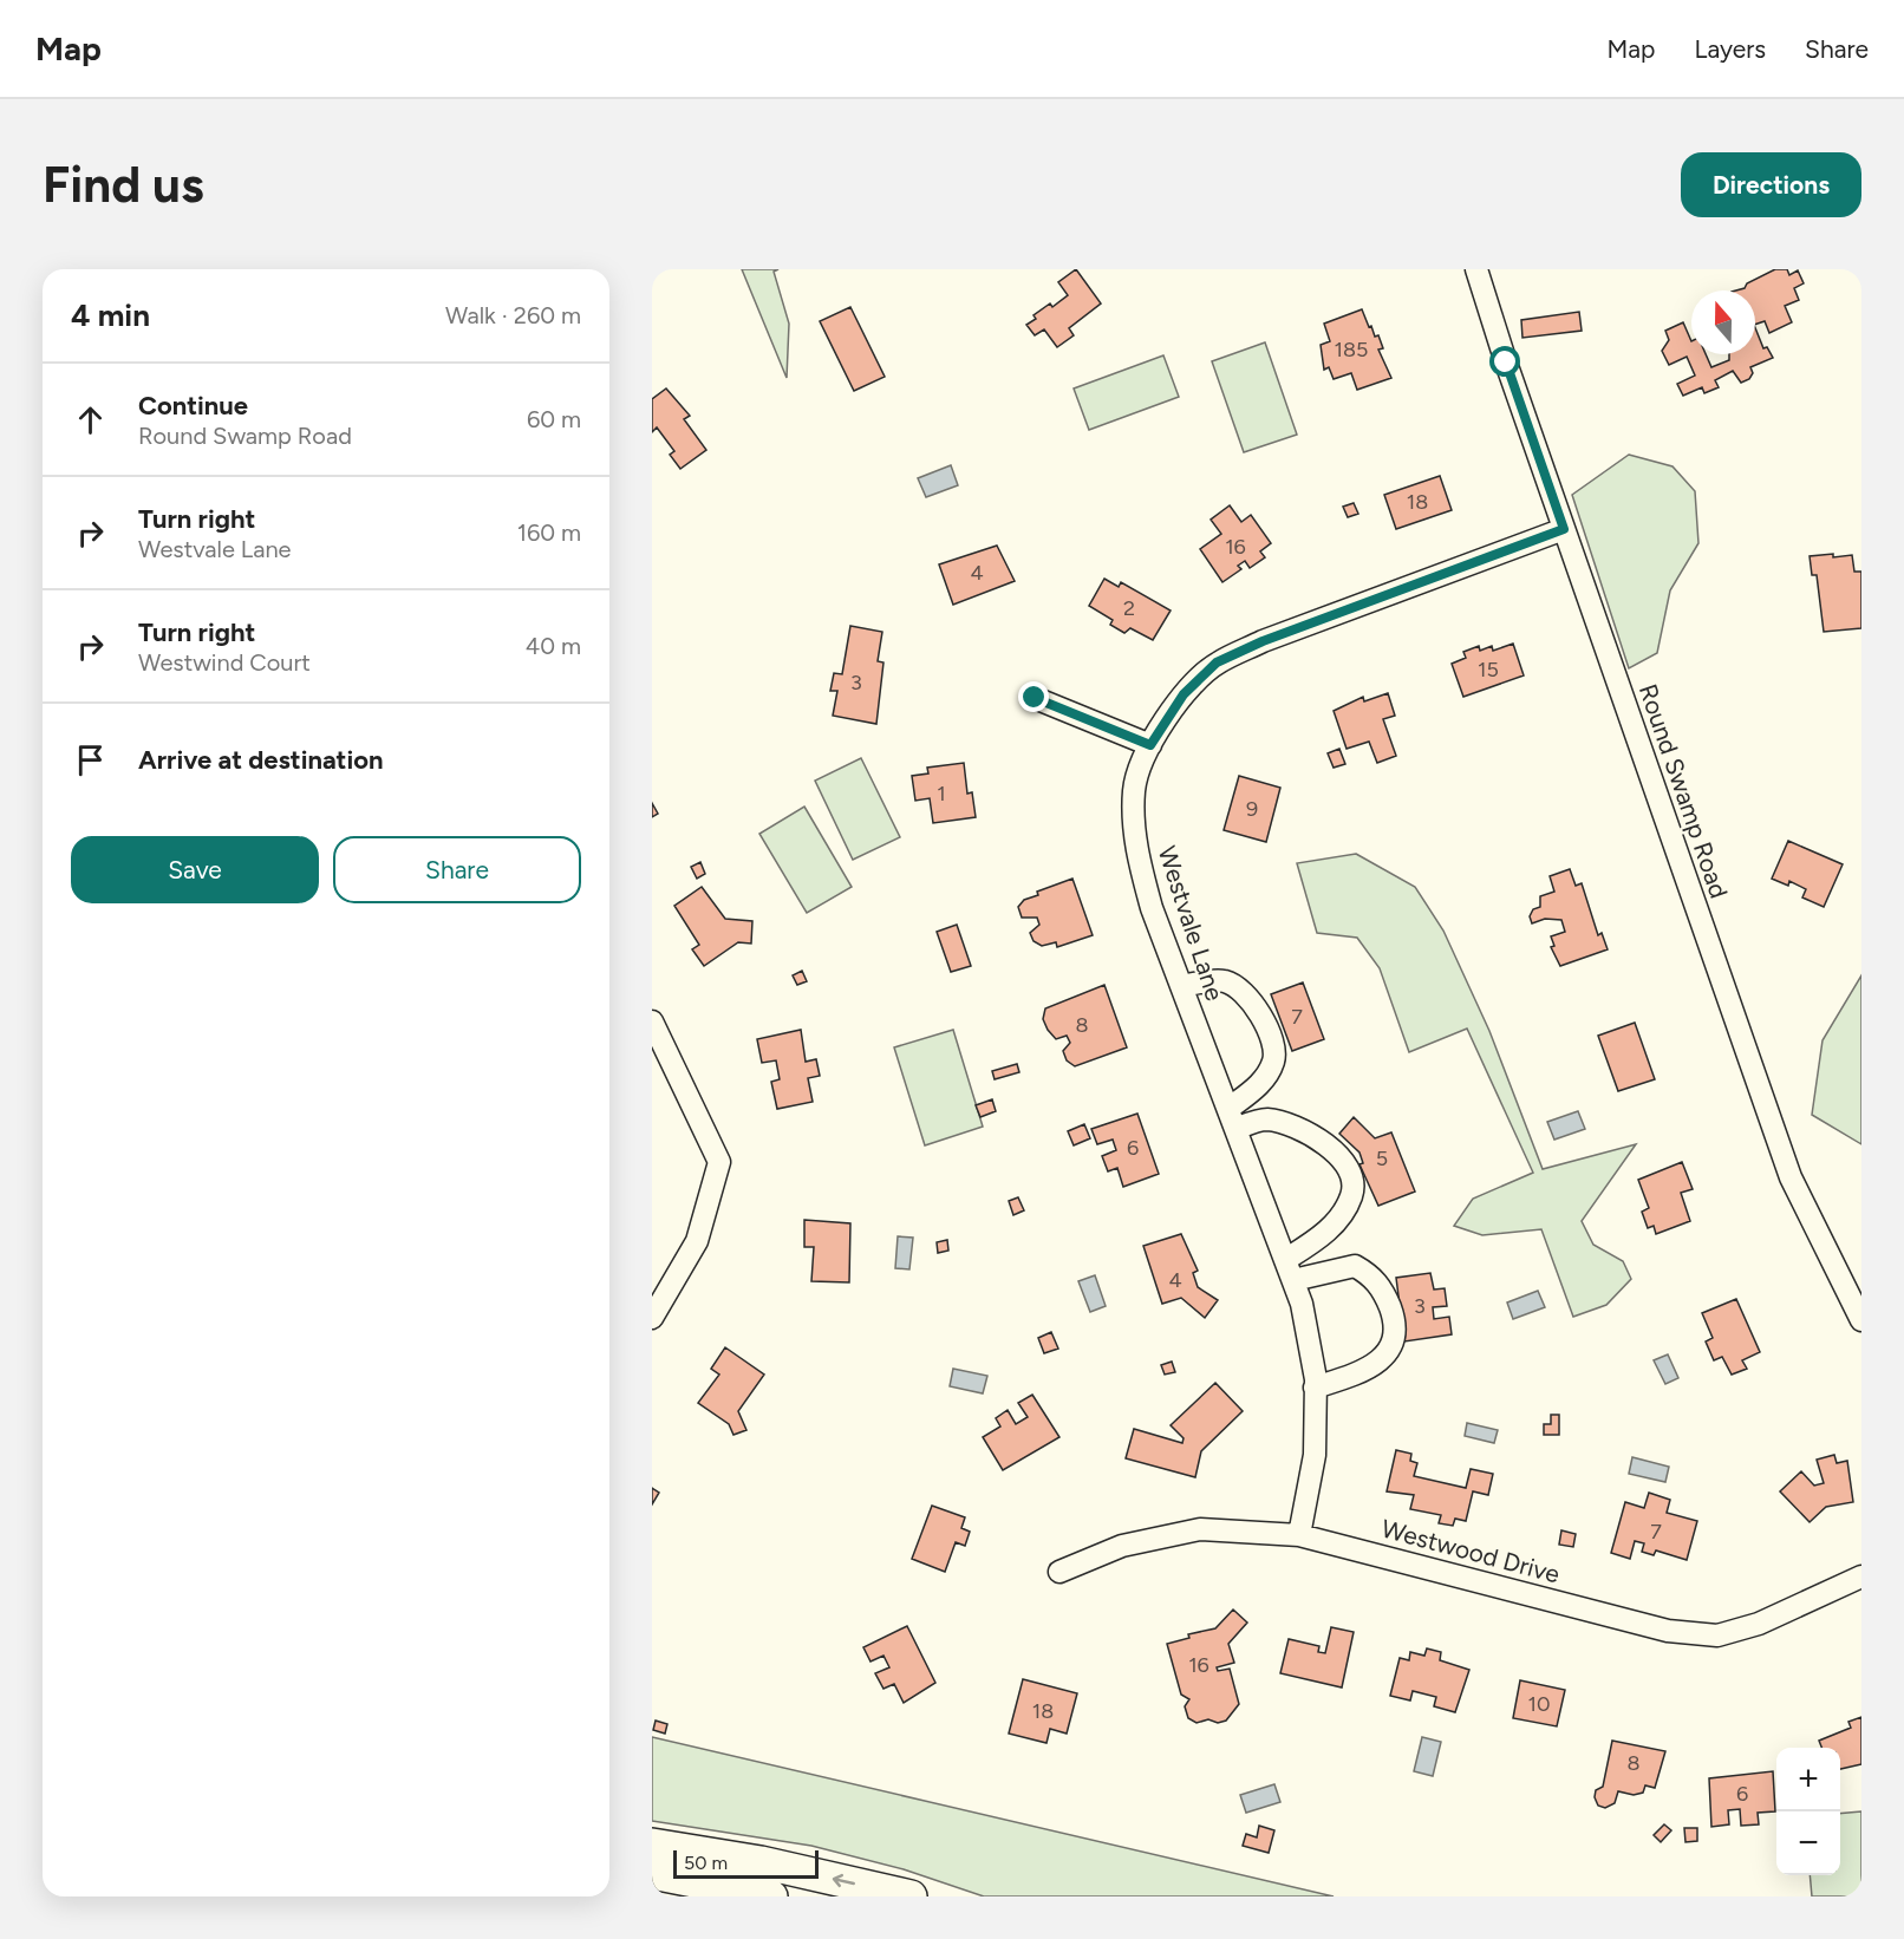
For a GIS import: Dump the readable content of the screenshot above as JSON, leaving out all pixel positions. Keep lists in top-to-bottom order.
{
  "streets": {
    "street": ["Round Swamp Road", "Westvale Lane", "Westwood Drive"]
  },
  "crossings": [
    ["Round Swamp Road", "Westvale Lane"],
    ["Westvale Lane", "Westwood Drive"]
  ],
  "house_numbers": [
    "185",
    "18",
    "16",
    "4",
    "2",
    "15",
    "3",
    "1",
    "9",
    "7",
    "8",
    "6",
    "5",
    "4",
    "3",
    "7",
    "16",
    "10",
    "18",
    "8",
    "6"
  ],
  "scale_bar": "50 m",
  "north": "top",
  "page": {
    "header": "Map",
    "nav": ["Map", "Layers", "Share"],
    "buttons": [
      "Directions",
      ["Save", "Share"]
    ],
    "title": "Find us",
    "heading": ["4 min", "Walk · 260 m"],
    "list": [
      ["Continue", "Round Swamp Road", "60 m"],
      ["Turn right", "Westvale Lane", "160 m"],
      ["Turn right", "Westwind Court", "40 m"],
      "Arrive at destination"
    ],
    "map_buttons": ["+", "−"],
    "scale": "50 m"
  }
}
